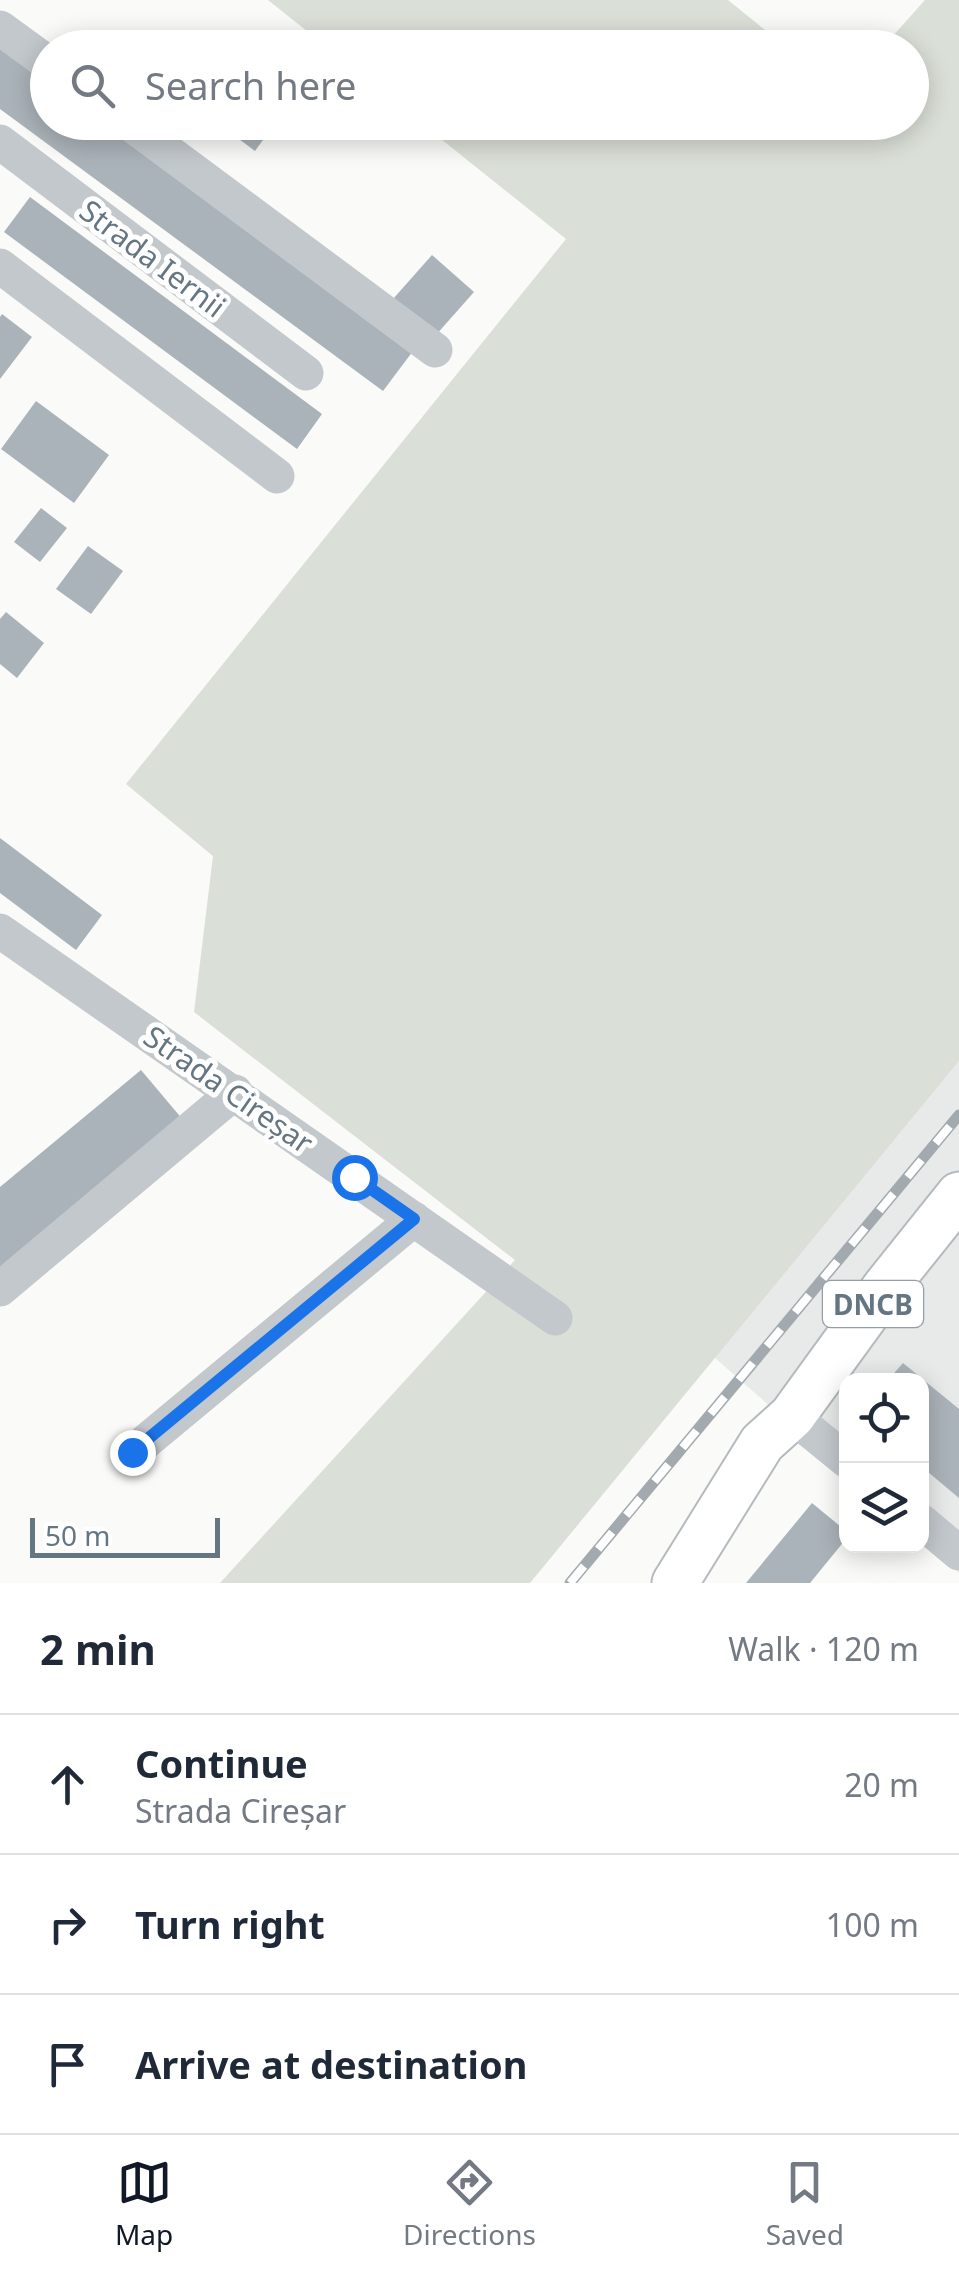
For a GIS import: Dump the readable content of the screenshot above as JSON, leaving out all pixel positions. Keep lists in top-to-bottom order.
{
  "streets": {
    "main road": ["DNCB"],
    "street": ["Strada Iernii", "Strada Cireșar"]
  },
  "scale_bar": "50 m",
  "page": {
    "search": "Search here",
    "scale": "50 m",
    "heading": ["2 min", "Walk · 120 m"],
    "list": [
      ["Continue", "Strada Cireșar", "20 m"],
      ["Turn right", "100 m"],
      "Arrive at destination"
    ],
    "nav": ["Map", "Directions", "Saved"]
  }
}
